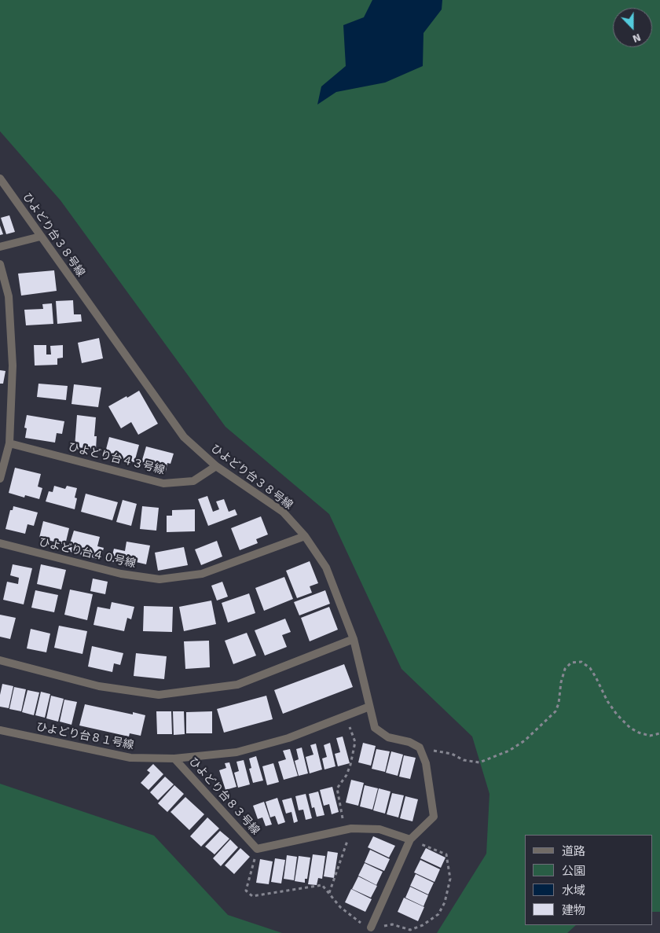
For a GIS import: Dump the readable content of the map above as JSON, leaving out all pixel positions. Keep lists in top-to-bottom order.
{
  "streets": {
    "street": [
      "ひよどり台３８号線",
      "ひよどり台４３号線",
      "ひよどり台４０号線",
      "ひよどり台８１号線",
      "ひよどり台８３号線"
    ]
  },
  "crossings": [
    ["ひよどり台３８号線", "ひよどり台４３号線"],
    ["ひよどり台３８号線", "ひよどり台４０号線"],
    ["ひよどり台８１号線", "ひよどり台８３号線"]
  ],
  "legend": [
    "道路",
    "公園",
    "水域",
    "建物"
  ],
  "north": "bottom"
}
